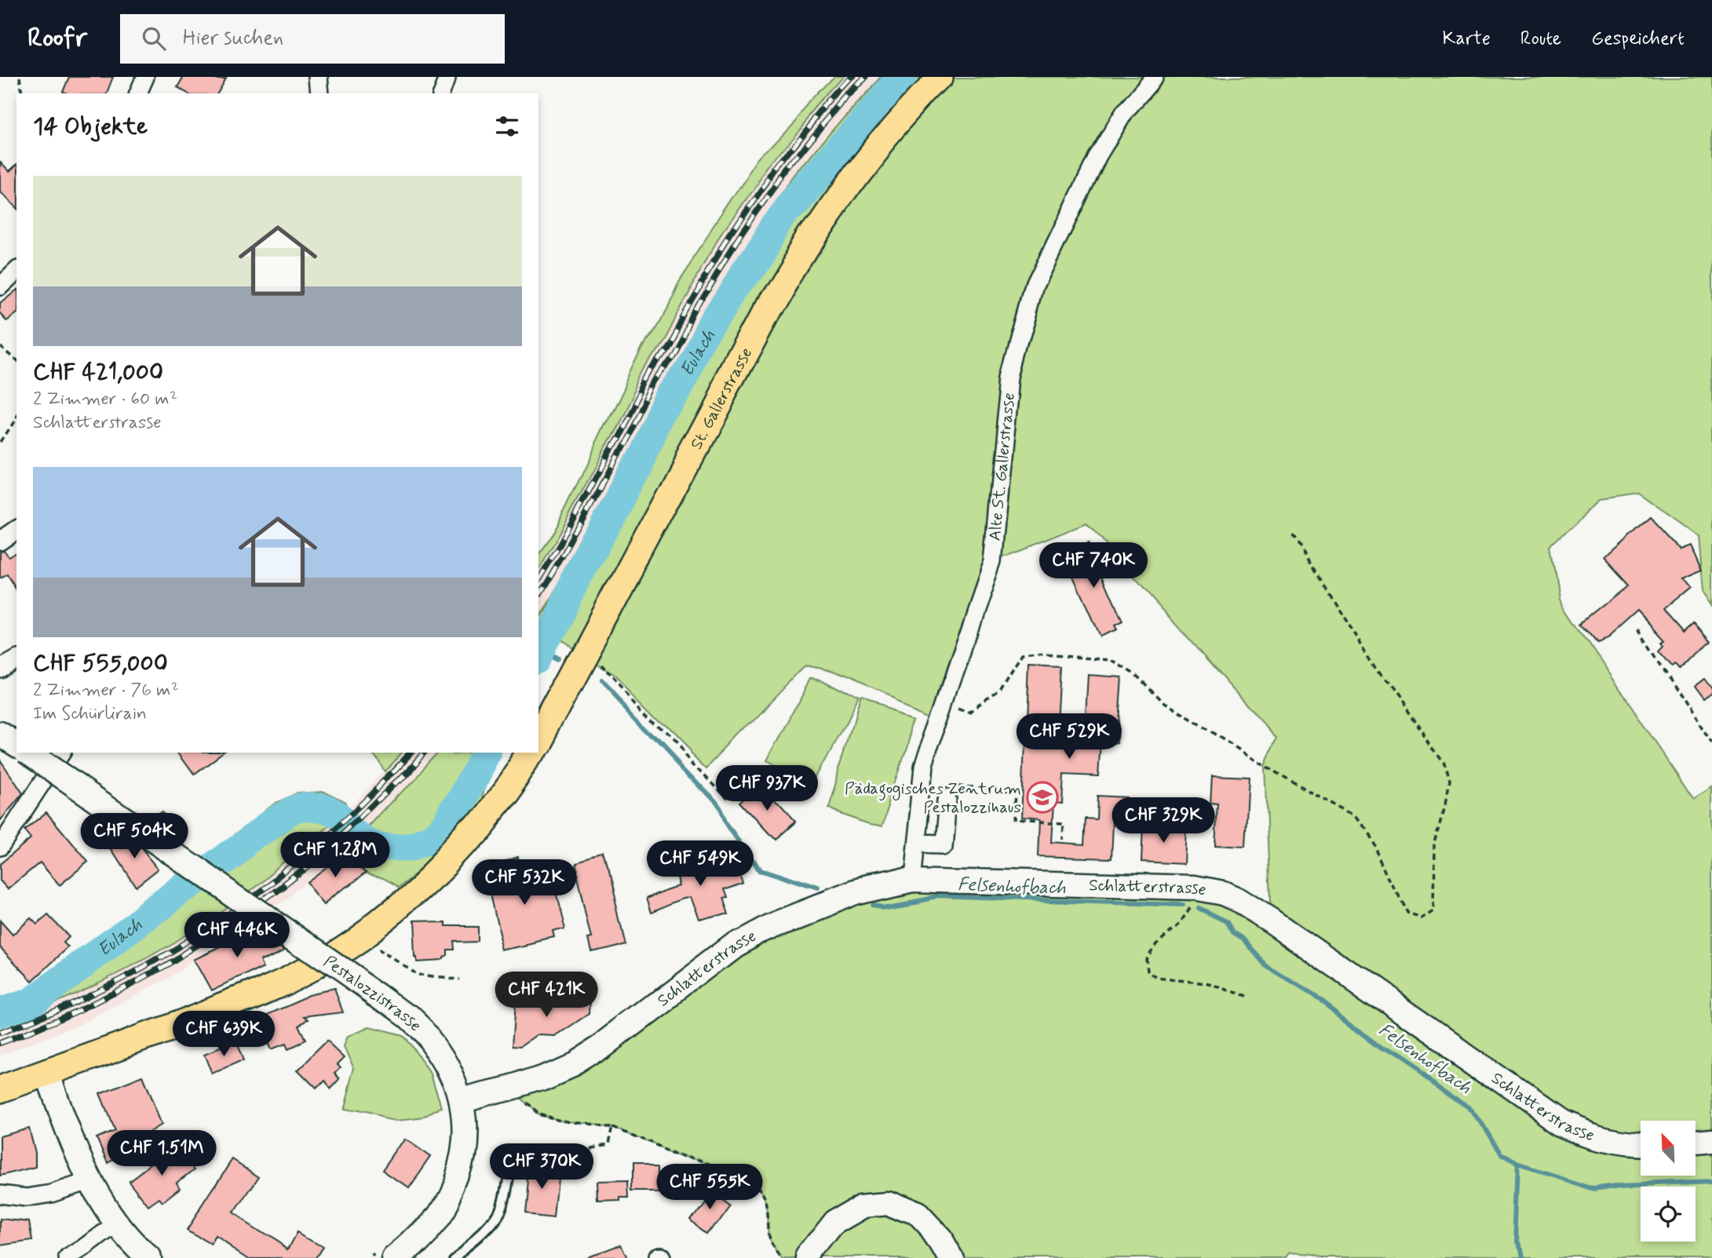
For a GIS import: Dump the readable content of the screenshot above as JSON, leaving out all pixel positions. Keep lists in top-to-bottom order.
{
  "streets": {
    "main road": ["St. Gallerstrasse"],
    "street": ["Alte St. Gallerstrasse", "Schlatterstrasse", "Pestalozzistrasse"]
  },
  "crossings": [
    ["Alte St. Gallerstrasse", "Schlatterstrasse"],
    ["Schlatterstrasse", "Pestalozzistrasse"]
  ],
  "water": ["Eulach", "Felsenhofbach"],
  "places": {
    "school or university": ["Pädagogisches Zentrum Pestalozzihaus"]
  },
  "north": "top left",
  "page": {
    "header": "Roofr",
    "search": "Hier suchen",
    "nav": ["Karte", "Route", "Gespeichert"],
    "heading": "14 Objekte",
    "list": [
      {
        "name": "CHF 421,000",
        "note": "2 Zimmer · 60 m² · Schlatterstrasse"
      },
      {
        "name": "CHF 555,000",
        "note": "2 Zimmer · 76 m² · Im Schürlirain"
      }
    ],
    "price": [
      "CHF 740K",
      "CHF 529K",
      "CHF 937K",
      "CHF 329K",
      "CHF 504K",
      "CHF 1.28M",
      "CHF 549K",
      "CHF 532K",
      "CHF 446K",
      "CHF 421K",
      "CHF 639K",
      "CHF 1.51M",
      "CHF 370K",
      "CHF 555K"
    ]
  }
}
